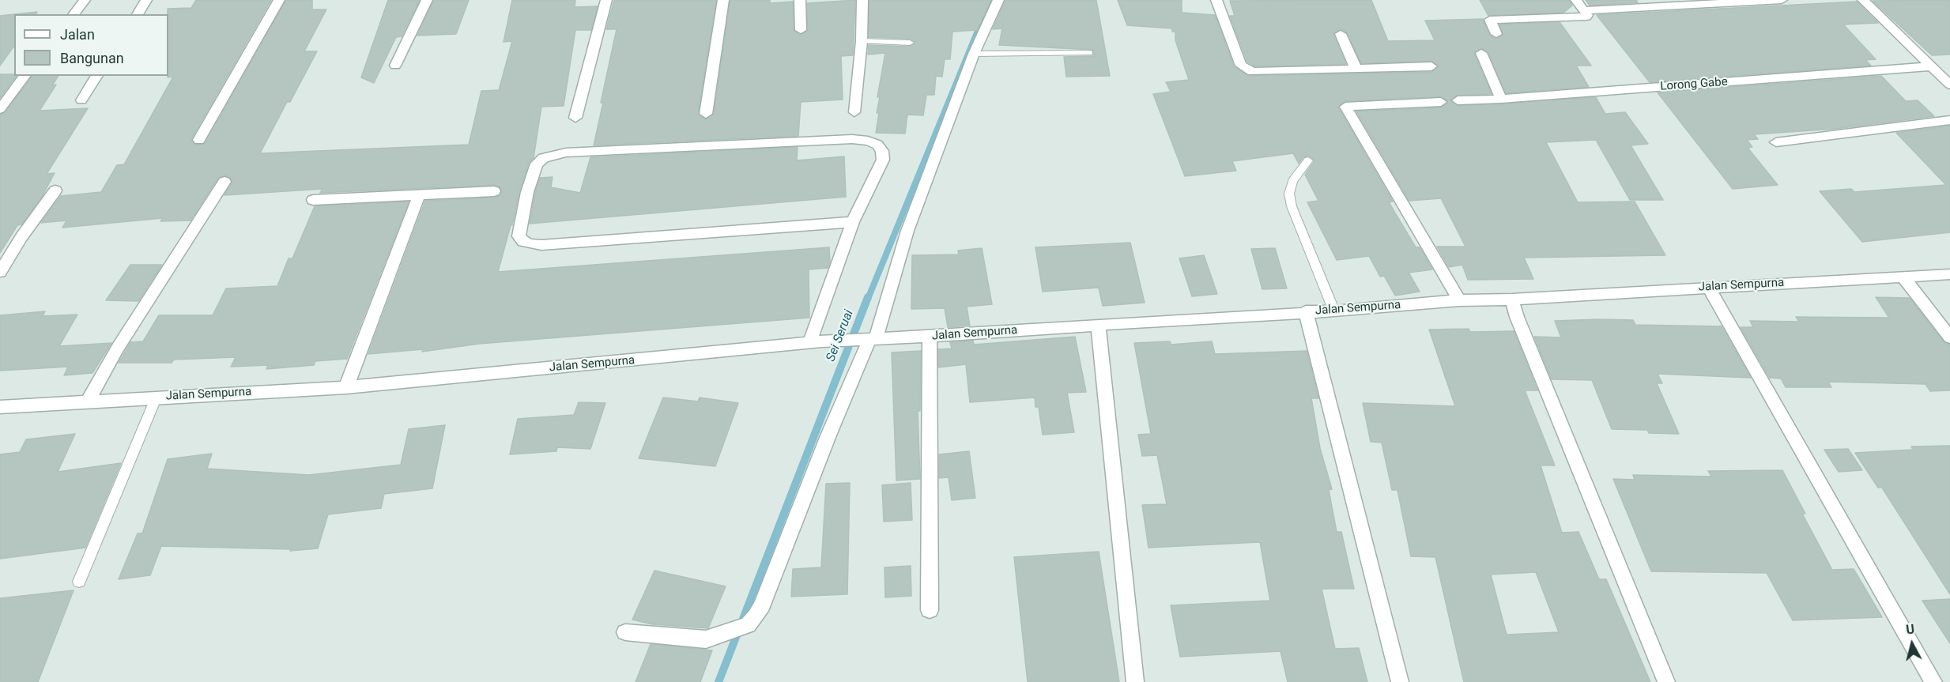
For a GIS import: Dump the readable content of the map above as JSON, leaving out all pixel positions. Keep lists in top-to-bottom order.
{
  "streets": {
    "street": ["Lorong Gabe", "Jalan Sempurna"]
  },
  "water": ["Sei Seruai"],
  "legend": ["Jalan", "Bangunan"],
  "north": "top"
}
